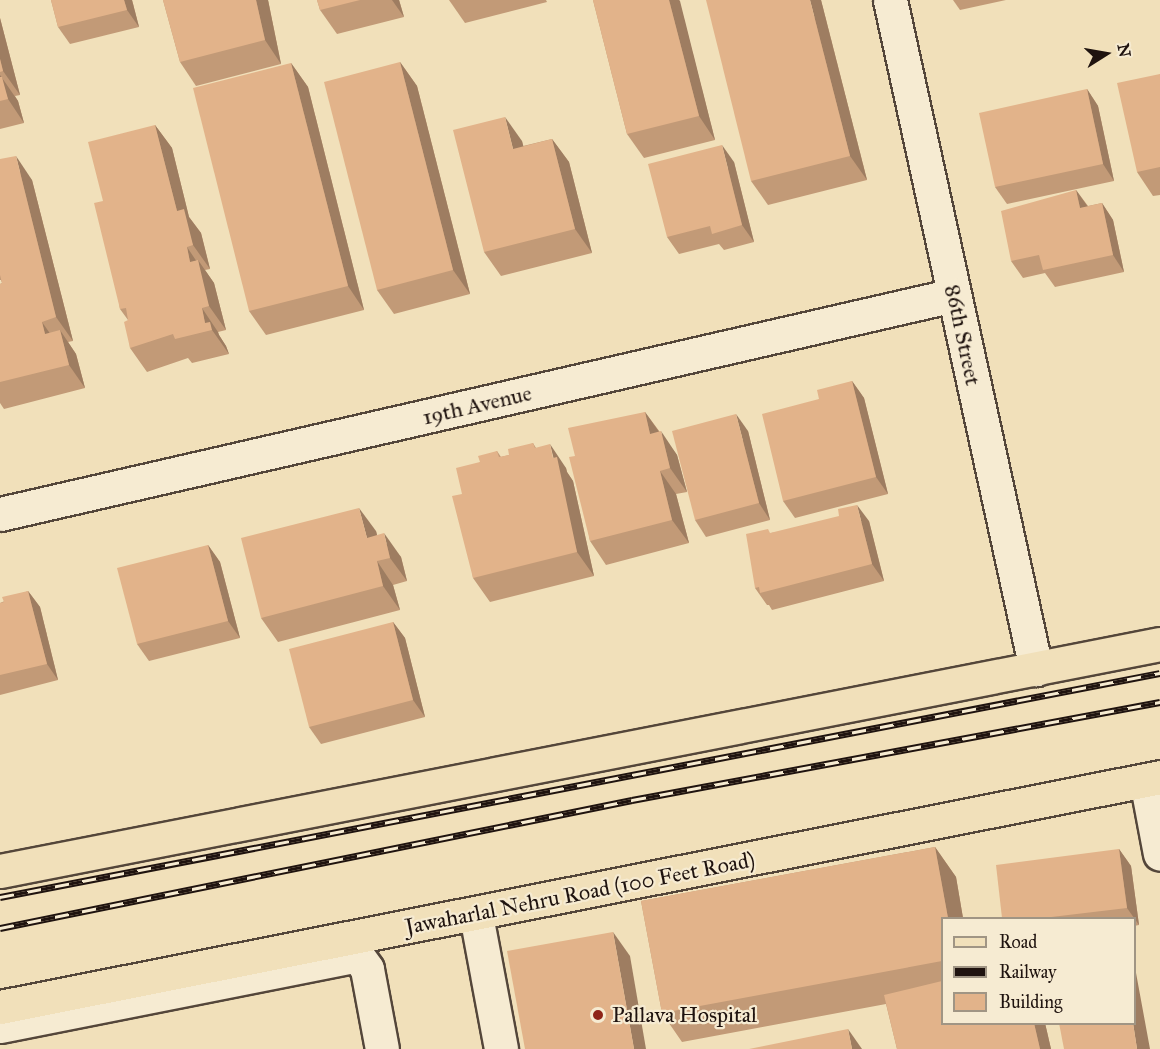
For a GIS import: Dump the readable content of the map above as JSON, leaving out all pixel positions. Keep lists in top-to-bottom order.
{
  "streets": {
    "main road": ["Jawaharlal Nehru Road (100 Feet Road)"],
    "street": ["86th Street", "19th Avenue"]
  },
  "crossings": [
    ["86th Street", "19th Avenue"]
  ],
  "places": ["Pallava Hospital"],
  "legend": ["Road", "Railway", "Building"],
  "north": "right"
}
